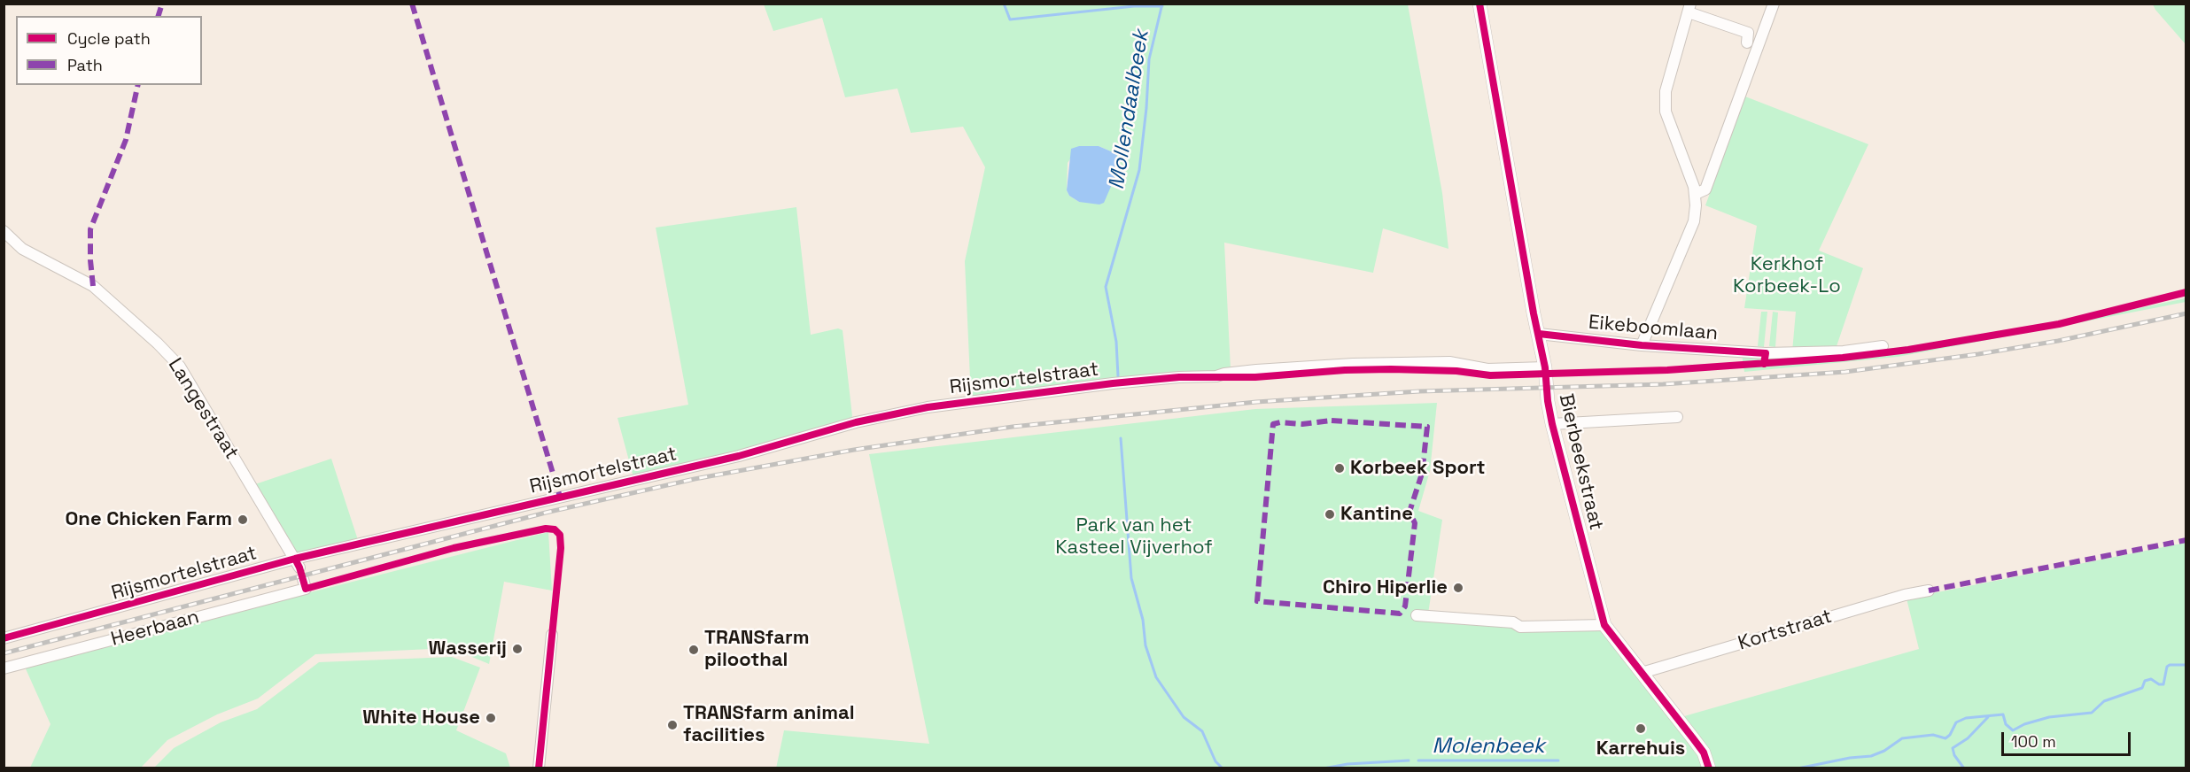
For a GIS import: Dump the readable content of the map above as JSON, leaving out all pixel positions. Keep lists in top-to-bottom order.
{
  "streets": {
    "street": [
      "Eikeboomlaan",
      "Rijsmortelstraat",
      "Langestraat",
      "Bierbeekstraat",
      "Heerbaan",
      "Kortstraat"
    ]
  },
  "crossings": [
    ["Eikeboomlaan", "Bierbeekstraat"],
    ["Rijsmortelstraat", "Langestraat"],
    ["Rijsmortelstraat", "Bierbeekstraat"],
    ["Bierbeekstraat", "Kortstraat"]
  ],
  "water": ["Mollendaalbeek", "Molenbeek"],
  "parks": ["Kerkhof Korbeek-Lo", "Park van het Kasteel Vijverhof"],
  "places": [
    "Korbeek Sport",
    "Kantine",
    "One Chicken Farm",
    "Chiro Hiperlie",
    "Wasserij",
    "TRANSfarm piloothal",
    "White House",
    "TRANSfarm animal facilities",
    "Karrehuis"
  ],
  "legend": ["Cycle path", "Path"],
  "scale_bar": "100 m"
}
